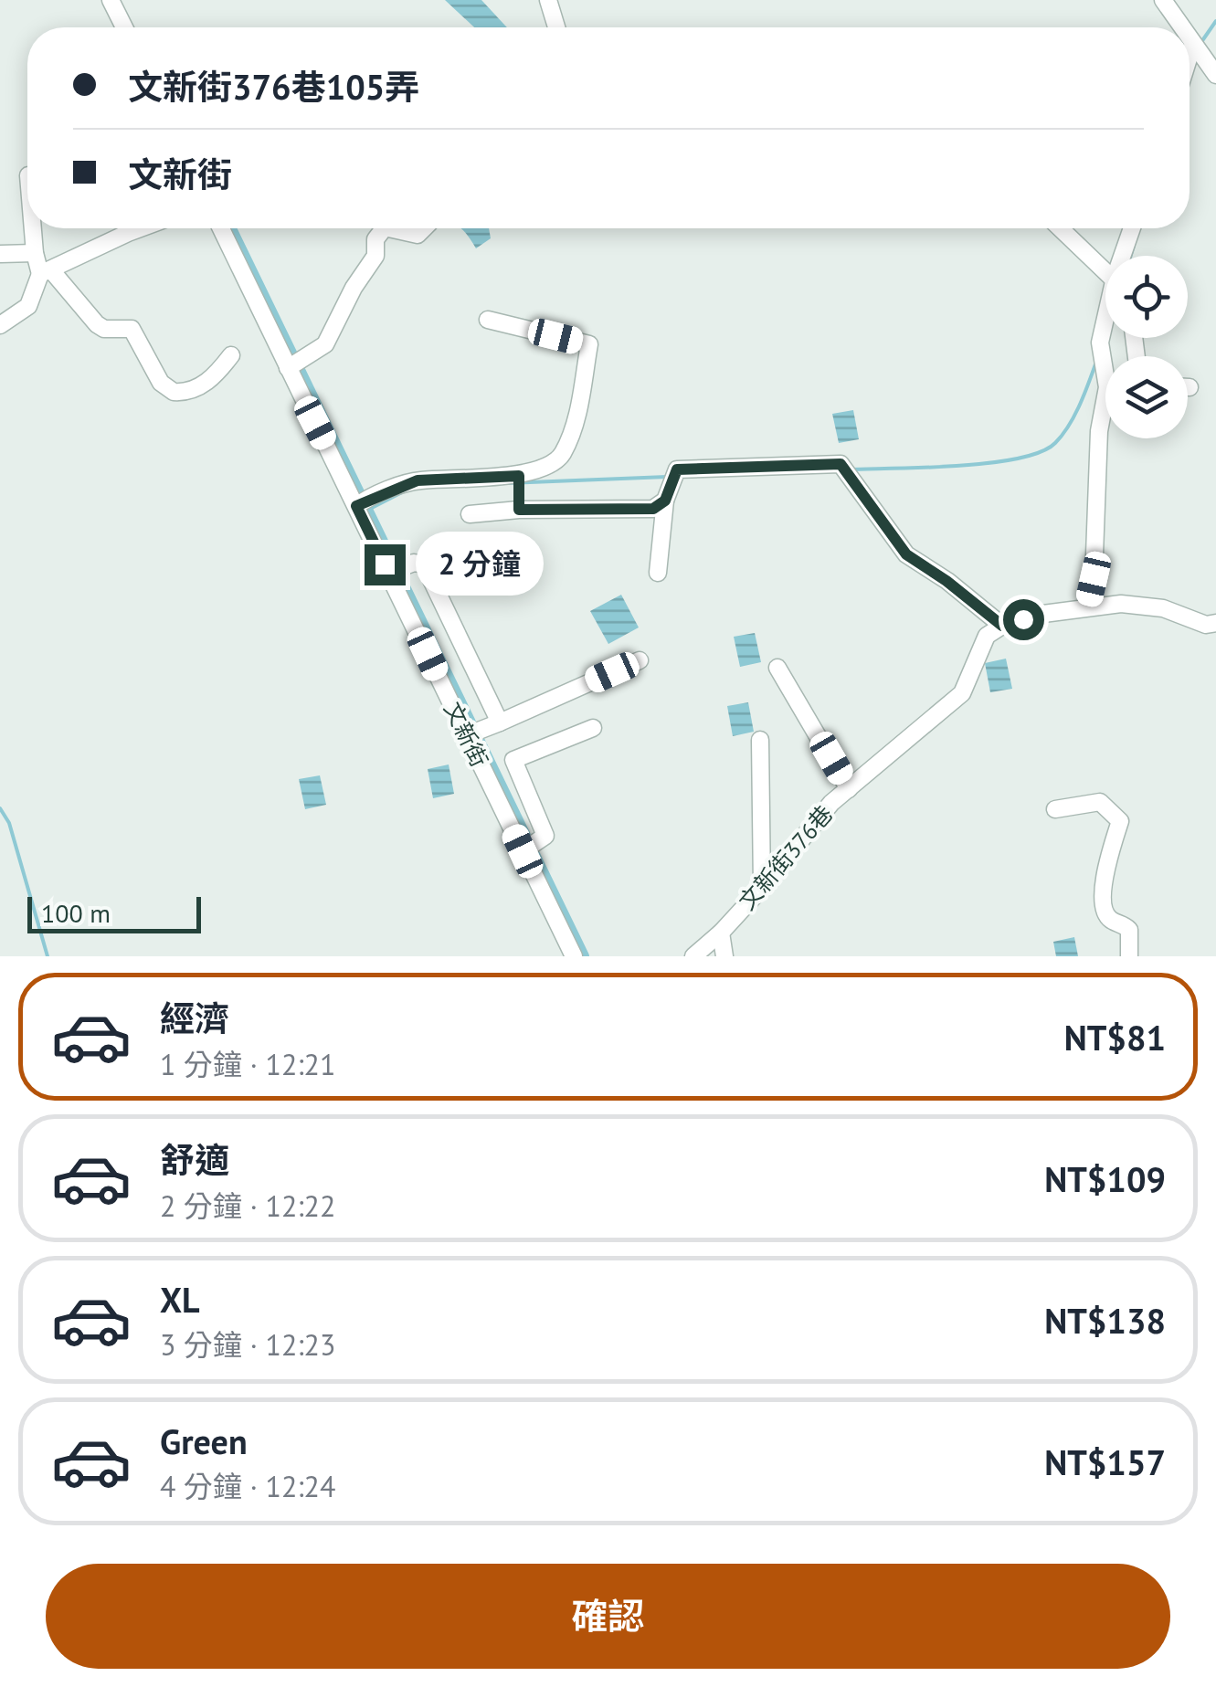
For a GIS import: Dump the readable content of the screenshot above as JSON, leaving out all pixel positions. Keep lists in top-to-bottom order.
{
  "streets": {
    "street": ["文新街", "文新街376巷"]
  },
  "scale_bar": "100 m",
  "page": {
    "banner": ["文新街376巷105弄", "文新街"],
    "bubble": "2 分鐘",
    "scale": "100 m",
    "list": [
      {
        "name": "經濟",
        "note": "1 分鐘 · 12:21",
        "value": "NT$81"
      },
      {
        "name": "舒適",
        "note": "2 分鐘 · 12:22",
        "value": "NT$109"
      },
      {
        "name": "XL",
        "note": "3 分鐘 · 12:23",
        "value": "NT$138"
      },
      {
        "name": "Green",
        "note": "4 分鐘 · 12:24",
        "value": "NT$157"
      }
    ],
    "buttons": "確認"
  }
}
